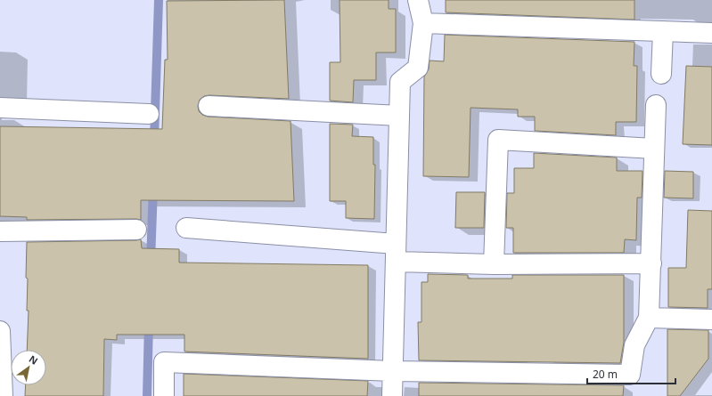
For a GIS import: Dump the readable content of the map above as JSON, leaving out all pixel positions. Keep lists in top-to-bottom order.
{
  "scale_bar": "20 m",
  "north": "top right"
}
